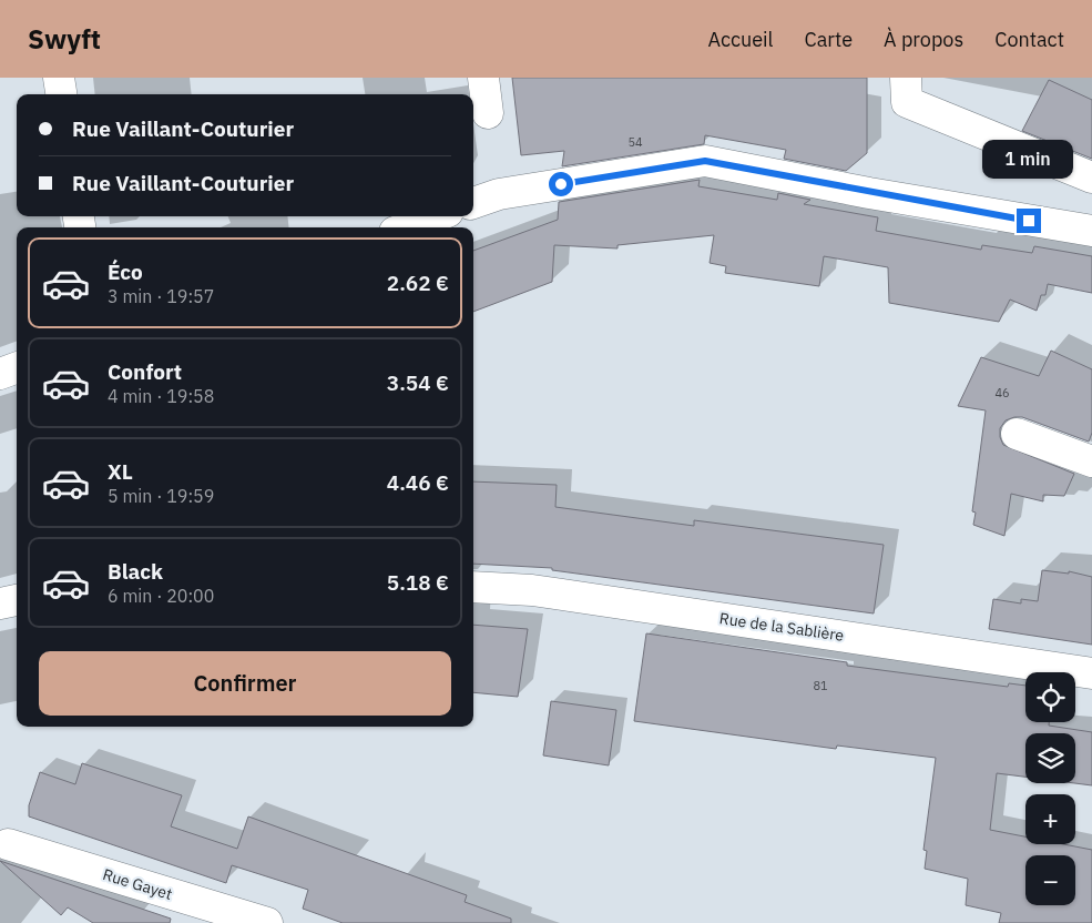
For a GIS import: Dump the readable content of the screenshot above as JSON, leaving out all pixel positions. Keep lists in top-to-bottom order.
{
  "streets": {
    "street": ["Rue de la Sablière", "Rue Gayet"]
  },
  "house_numbers": ["54", "46", "81"],
  "page": {
    "header": "Swyft",
    "nav": [
      "Accueil",
      "Carte",
      "À propos",
      "Contact"
    ],
    "banner": ["Rue Vaillant-Couturier", "Rue Vaillant-Couturier"],
    "bubble": "1 min",
    "list": [
      {
        "name": "Éco",
        "note": "3 min · 19:57",
        "value": "2.62 €"
      },
      {
        "name": "Confort",
        "note": "4 min · 19:58",
        "value": "3.54 €"
      },
      {
        "name": "XL",
        "note": "5 min · 19:59",
        "value": "4.46 €"
      },
      {
        "name": "Black",
        "note": "6 min · 20:00",
        "value": "5.18 €"
      }
    ],
    "buttons": "Confirmer",
    "map_buttons": ["+", "−"]
  }
}
